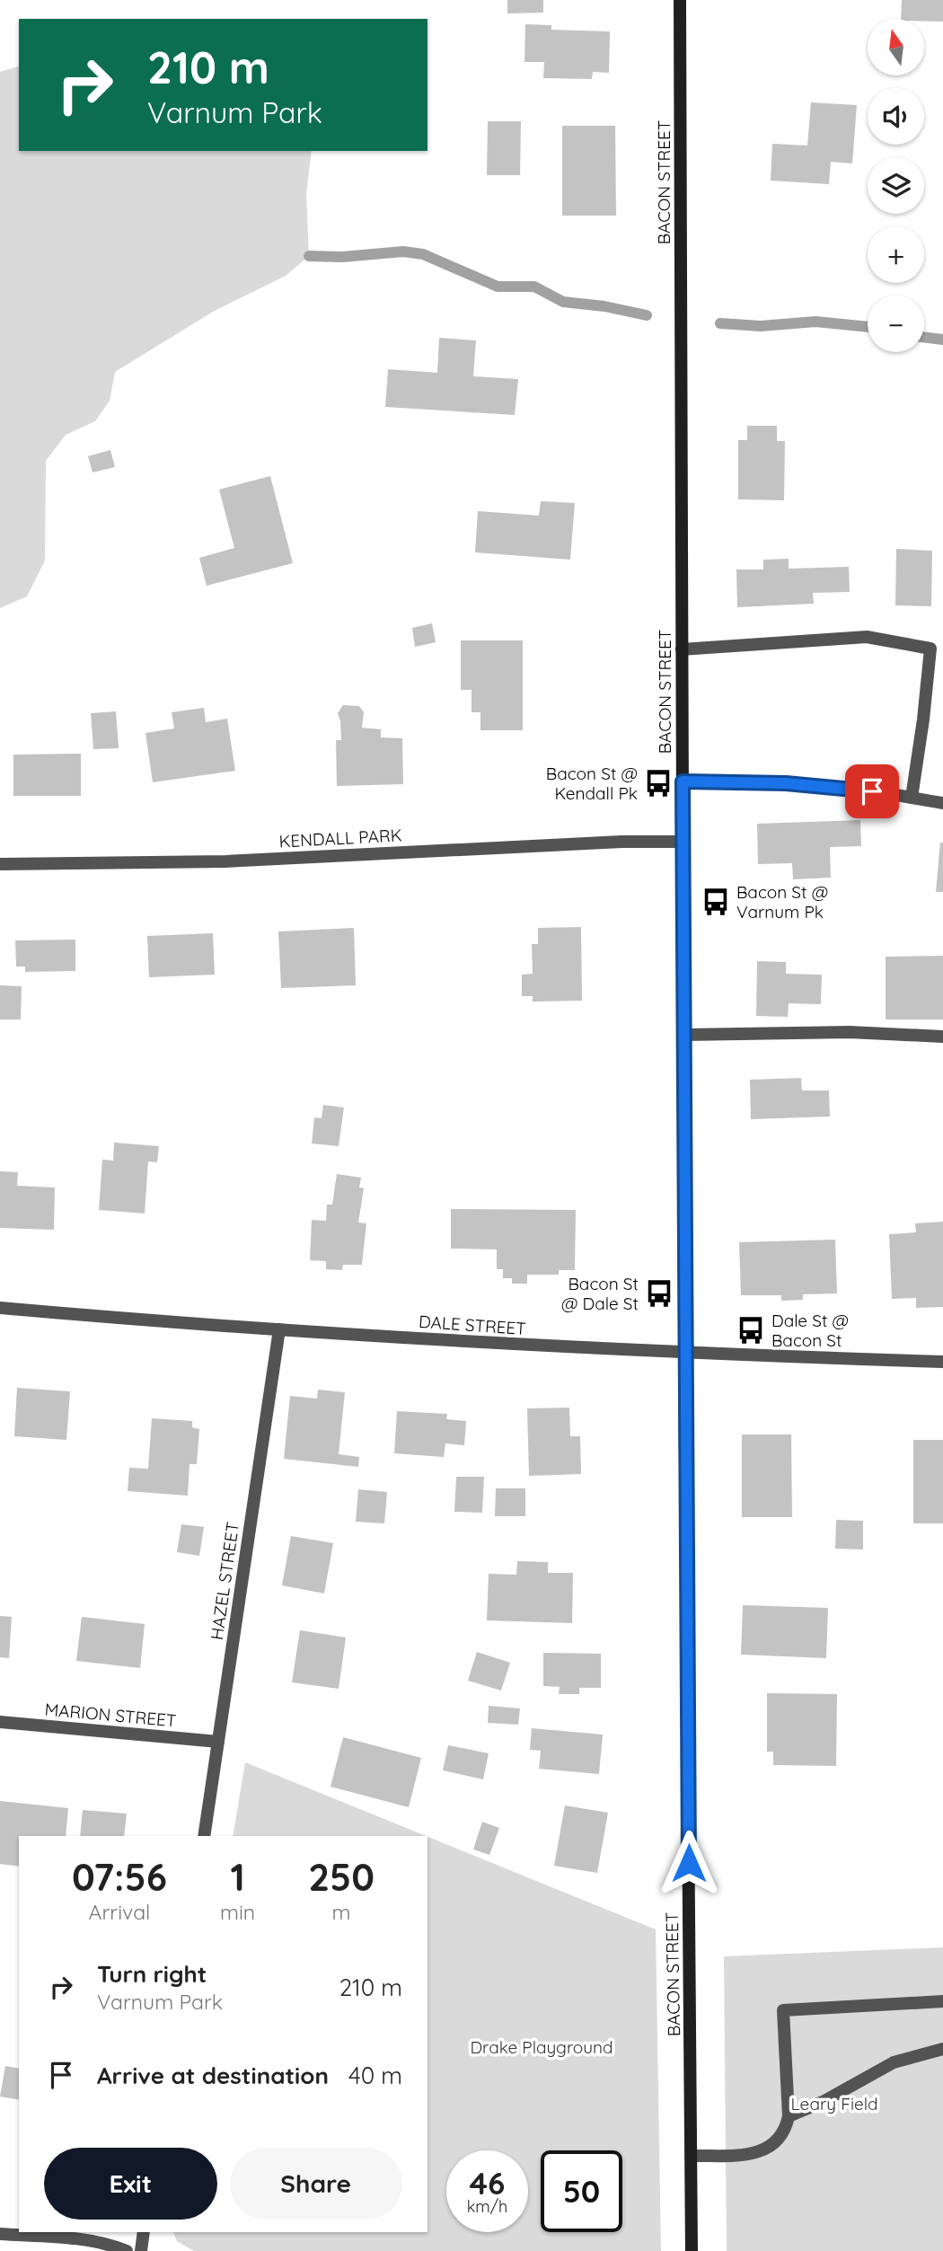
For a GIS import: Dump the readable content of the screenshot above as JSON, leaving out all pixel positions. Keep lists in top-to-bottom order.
{
  "streets": {
    "main road": ["BACON STREET"],
    "street": [
      "KENDALL PARK",
      "DALE STREET",
      "HAZEL STREET",
      "MARION STREET"
    ]
  },
  "crossings": [
    ["BACON STREET", "KENDALL PARK"],
    ["BACON STREET", "DALE STREET"],
    ["DALE STREET", "HAZEL STREET"],
    ["HAZEL STREET", "MARION STREET"]
  ],
  "parks": ["Drake Playground", "Leary Field"],
  "places": {
    "bus stop": [
      "Bacon St @ Kendall Pk",
      "Bacon St @ Varnum Pk",
      "Bacon St @ Dale St",
      "Dale St @ Bacon St"
    ]
  },
  "north": "top",
  "page": {
    "map_buttons": ["+", "−"],
    "turn": ["210 m", "Varnum Park"],
    "eta": [
      "07:56",
      "Arrival",
      "1",
      "min",
      "250",
      "m"
    ],
    "list": [
      {
        "name": "Turn right",
        "note": "Varnum Park",
        "value": "210 m"
      },
      {
        "name": "Arrive at destination",
        "value": "40 m"
      }
    ],
    "buttons": ["Exit", "Share"],
    "speed": "46 km/h",
    "limit": "50"
  }
}
